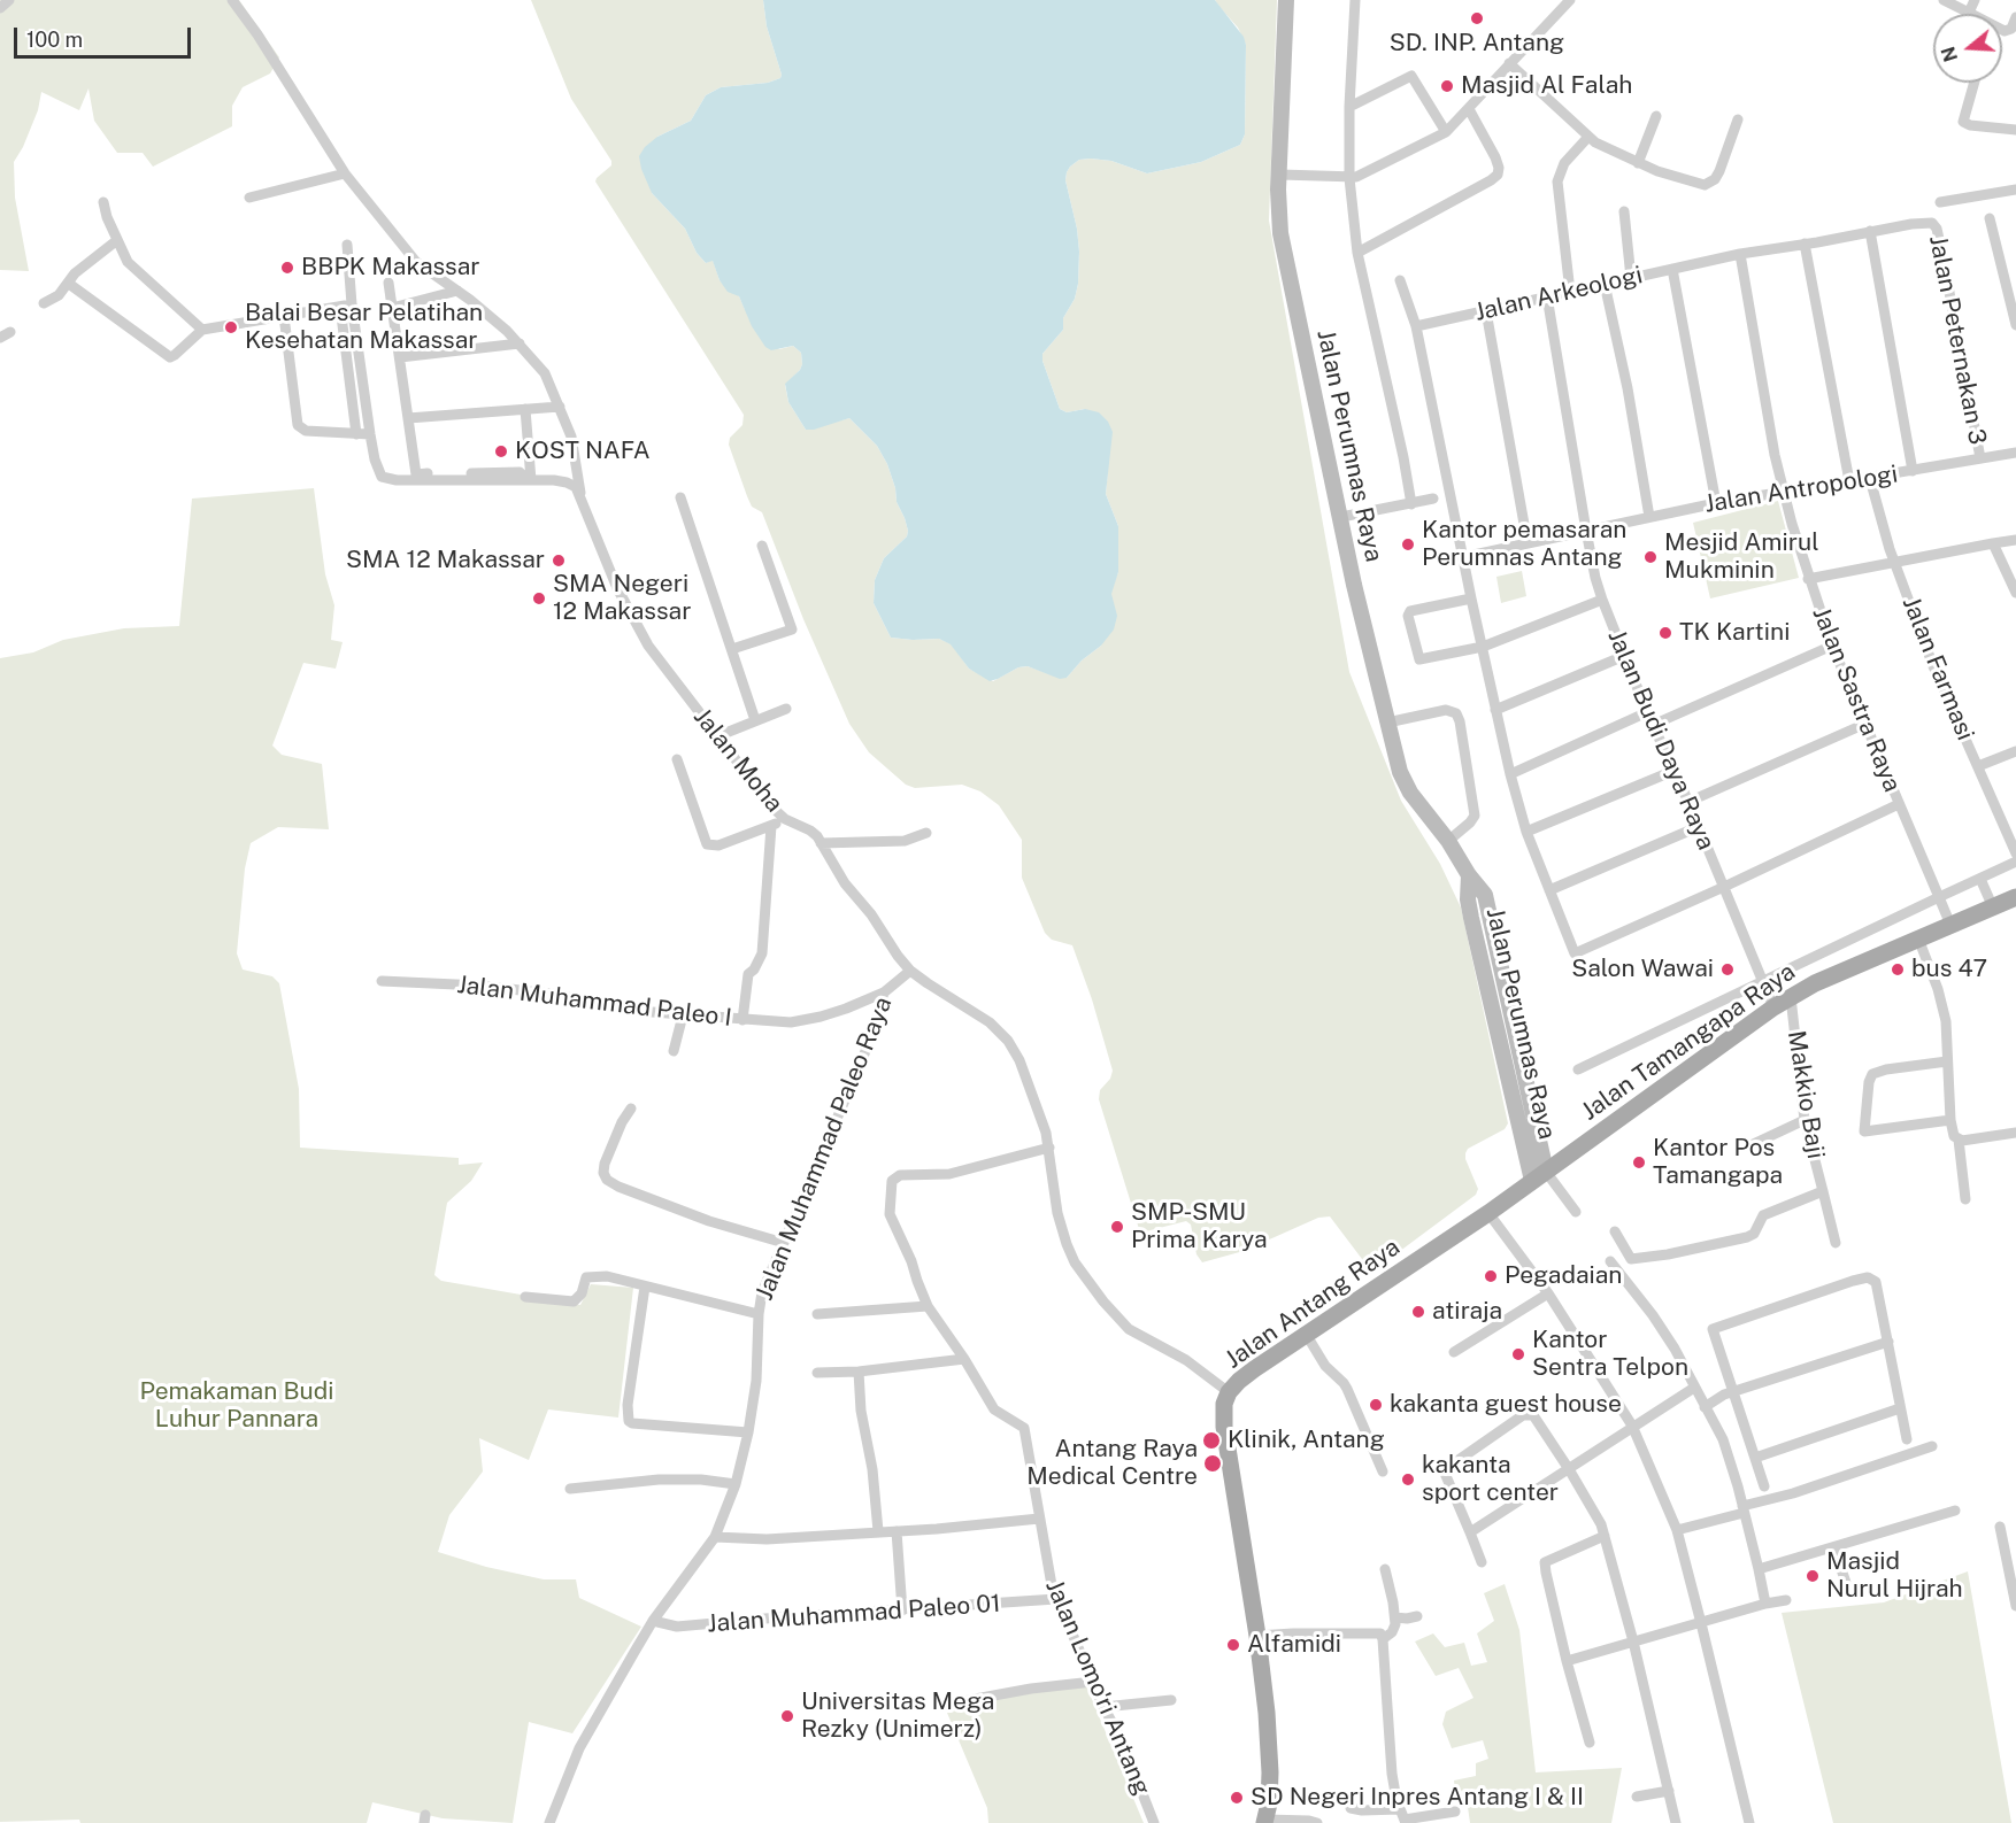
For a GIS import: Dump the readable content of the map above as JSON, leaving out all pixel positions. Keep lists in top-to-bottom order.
{
  "streets": {
    "main road": ["Jalan Tamangapa Raya", "Jalan Antang Raya"],
    "street": [
      "Jalan Arkeologi",
      "Jalan Peternakan 3",
      "Jalan Perumnas Raya",
      "Jalan Antropologi",
      "Jalan Farmasi",
      "Jalan Sastra Raya",
      "Jalan Budi Daya Raya",
      "Jalan Moha",
      "Jalan Muhammad Paleo I",
      "Makkio Baji",
      "Jalan Muhammad Paleo Raya",
      "Jalan Muhammad Paleo 01",
      "Jalan Lomo'ri Antang"
    ]
  },
  "crossings": [
    ["Jalan Arkeologi", "Jalan Peternakan 3"],
    ["Jalan Arkeologi", "Jalan Sastra Raya"],
    ["Jalan Arkeologi", "Jalan Budi Daya Raya"],
    ["Jalan Peternakan 3", "Jalan Antropologi"],
    ["Jalan Perumnas Raya", "Jalan Tamangapa Raya"],
    ["Jalan Perumnas Raya", "Jalan Antang Raya"],
    ["Jalan Antropologi", "Jalan Farmasi"],
    ["Jalan Antropologi", "Jalan Sastra Raya"],
    ["Jalan Antropologi", "Jalan Budi Daya Raya"],
    ["Jalan Sastra Raya", "Jalan Tamangapa Raya"],
    ["Jalan Budi Daya Raya", "Jalan Tamangapa Raya"],
    ["Jalan Moha", "Jalan Muhammad Paleo Raya"],
    ["Jalan Moha", "Jalan Antang Raya"],
    ["Jalan Muhammad Paleo I", "Jalan Muhammad Paleo Raya"],
    ["Jalan Tamangapa Raya", "Makkio Baji"],
    ["Jalan Tamangapa Raya", "Jalan Antang Raya"],
    ["Jalan Muhammad Paleo Raya", "Jalan Muhammad Paleo 01"],
    ["Jalan Muhammad Paleo 01", "Jalan Lomo'ri Antang"]
  ],
  "parks": ["Pemakaman Budi Luhur Pannara"],
  "places": [
    "SD. INP. Antang",
    "Masjid Al Falah",
    "BBPK Makassar",
    "Balai Besar Pelatihan Kesehatan Makassar",
    "KOST NAFA",
    "Kantor pemasaran Perumnas Antang",
    "Mesjid Amirul Mukminin",
    "SMA 12 Makassar",
    "SMA Negeri 12 Makassar",
    "TK Kartini",
    "Salon Wawai",
    "bus 47",
    "Kantor Pos Tamangapa",
    "SMP-SMU Prima Karya",
    "Pegadaian",
    "atiraja",
    "Kantor Sentra Telpon",
    "kakanta guest house",
    "Klinik, Antang",
    "Antang Raya Medical Centre",
    "kakanta sport center",
    "Masjid Nurul Hijrah",
    "Alfamidi",
    "Universitas Mega Rezky (Unimerz)",
    "SD Negeri Inpres Antang I & II"
  ],
  "scale_bar": "100 m",
  "north": "left"
}
